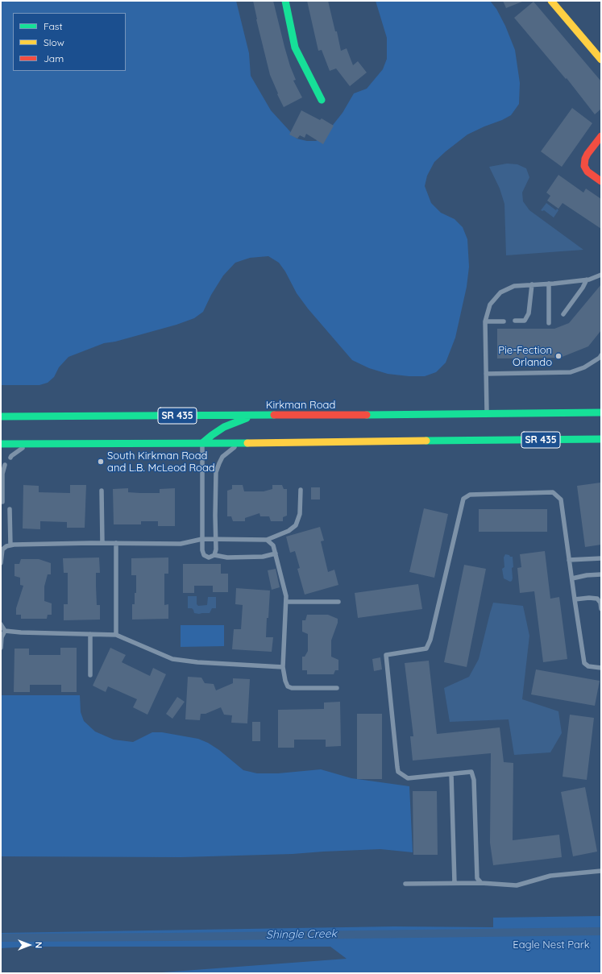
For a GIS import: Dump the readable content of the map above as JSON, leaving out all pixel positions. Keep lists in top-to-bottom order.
{
  "streets": {
    "main road": ["Kirkman Road", "SR 435"]
  },
  "water": ["Shingle Creek"],
  "parks": ["Eagle Nest Park"],
  "places": ["Pie-Fection Orlando", "South Kirkman Road and L.B. McLeod Road"],
  "legend": ["Fast", "Slow", "Jam"],
  "north": "right"
}
